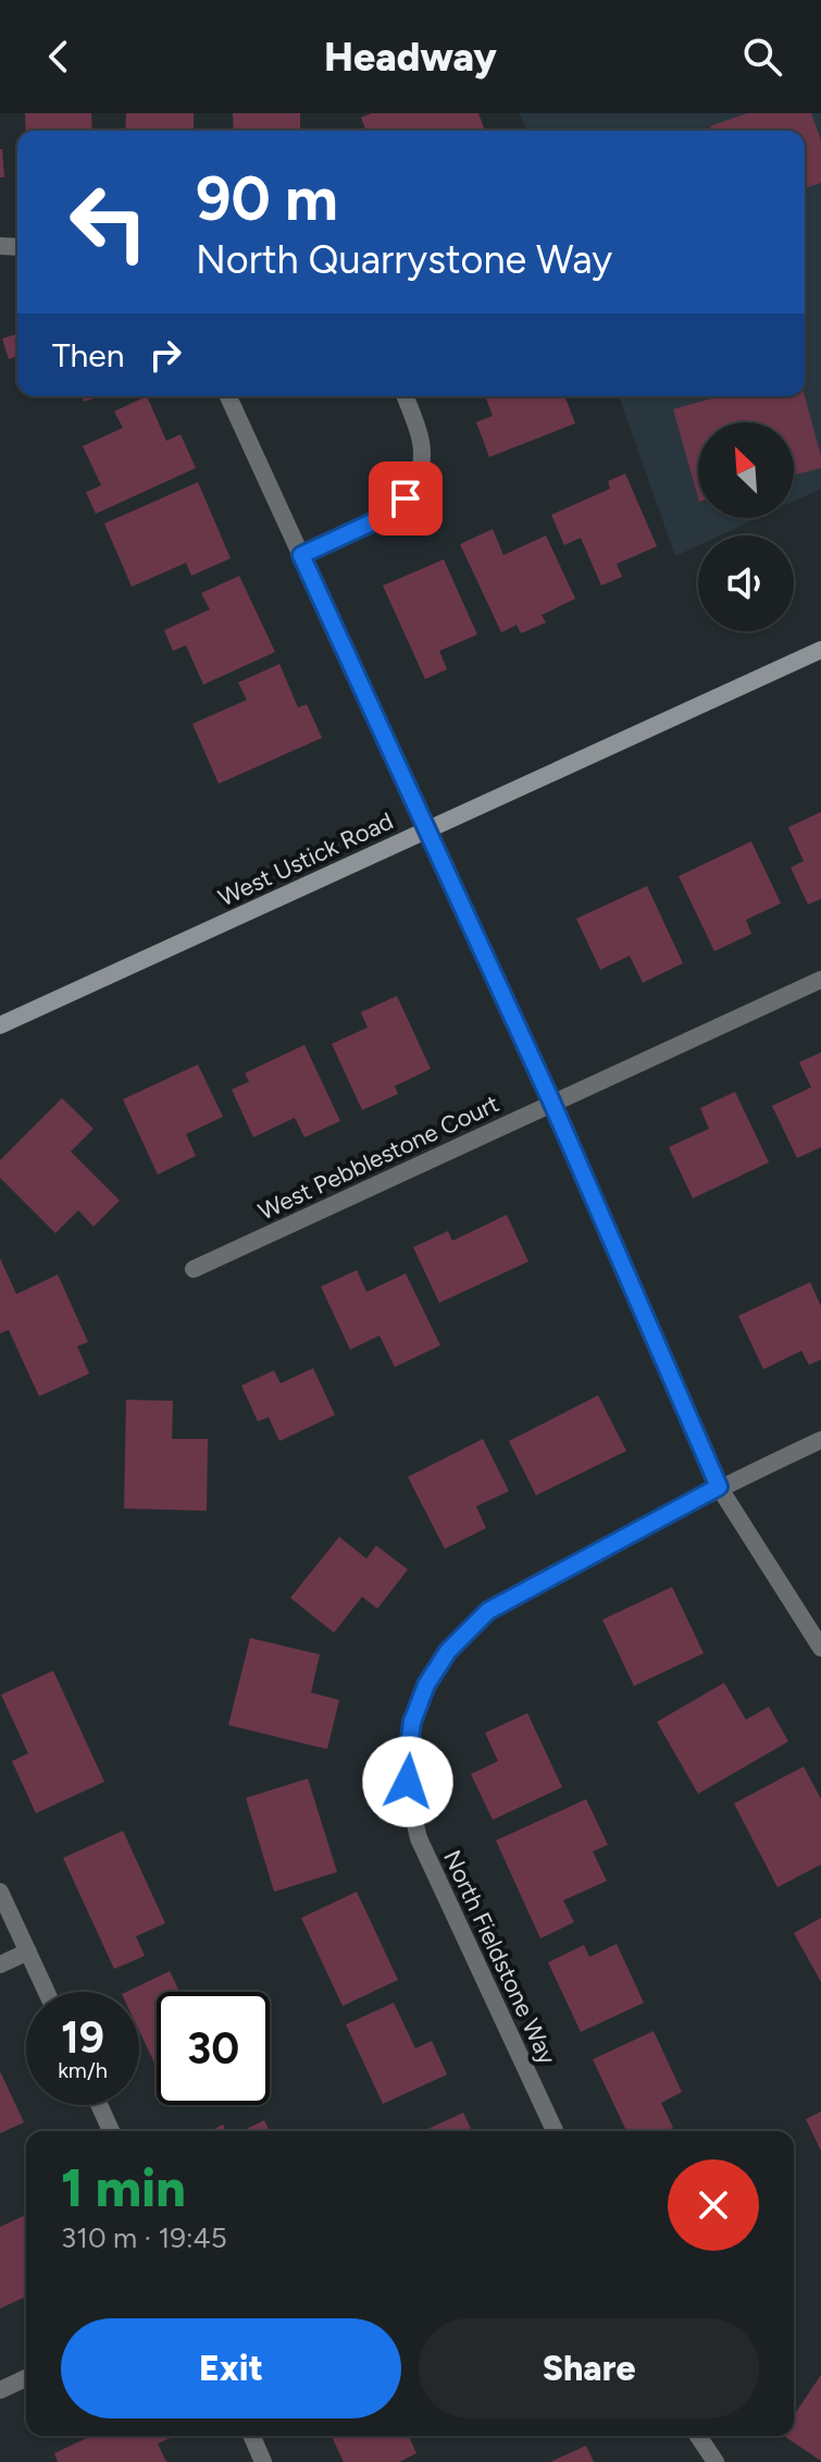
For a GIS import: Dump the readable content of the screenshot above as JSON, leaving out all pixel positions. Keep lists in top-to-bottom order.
{
  "streets": {
    "main road": ["West Ustick Road"],
    "street": ["West Pebblestone Court", "North Fieldstone Way"]
  },
  "north": "top left",
  "page": {
    "header": "Headway",
    "turn": ["90 m", "North Quarrystone Way"],
    "then": "Then",
    "speed": "19 km/h",
    "limit": "30",
    "heading": ["1 min", "310 m · 19:45"],
    "buttons": ["Exit", "Share"]
  }
}
